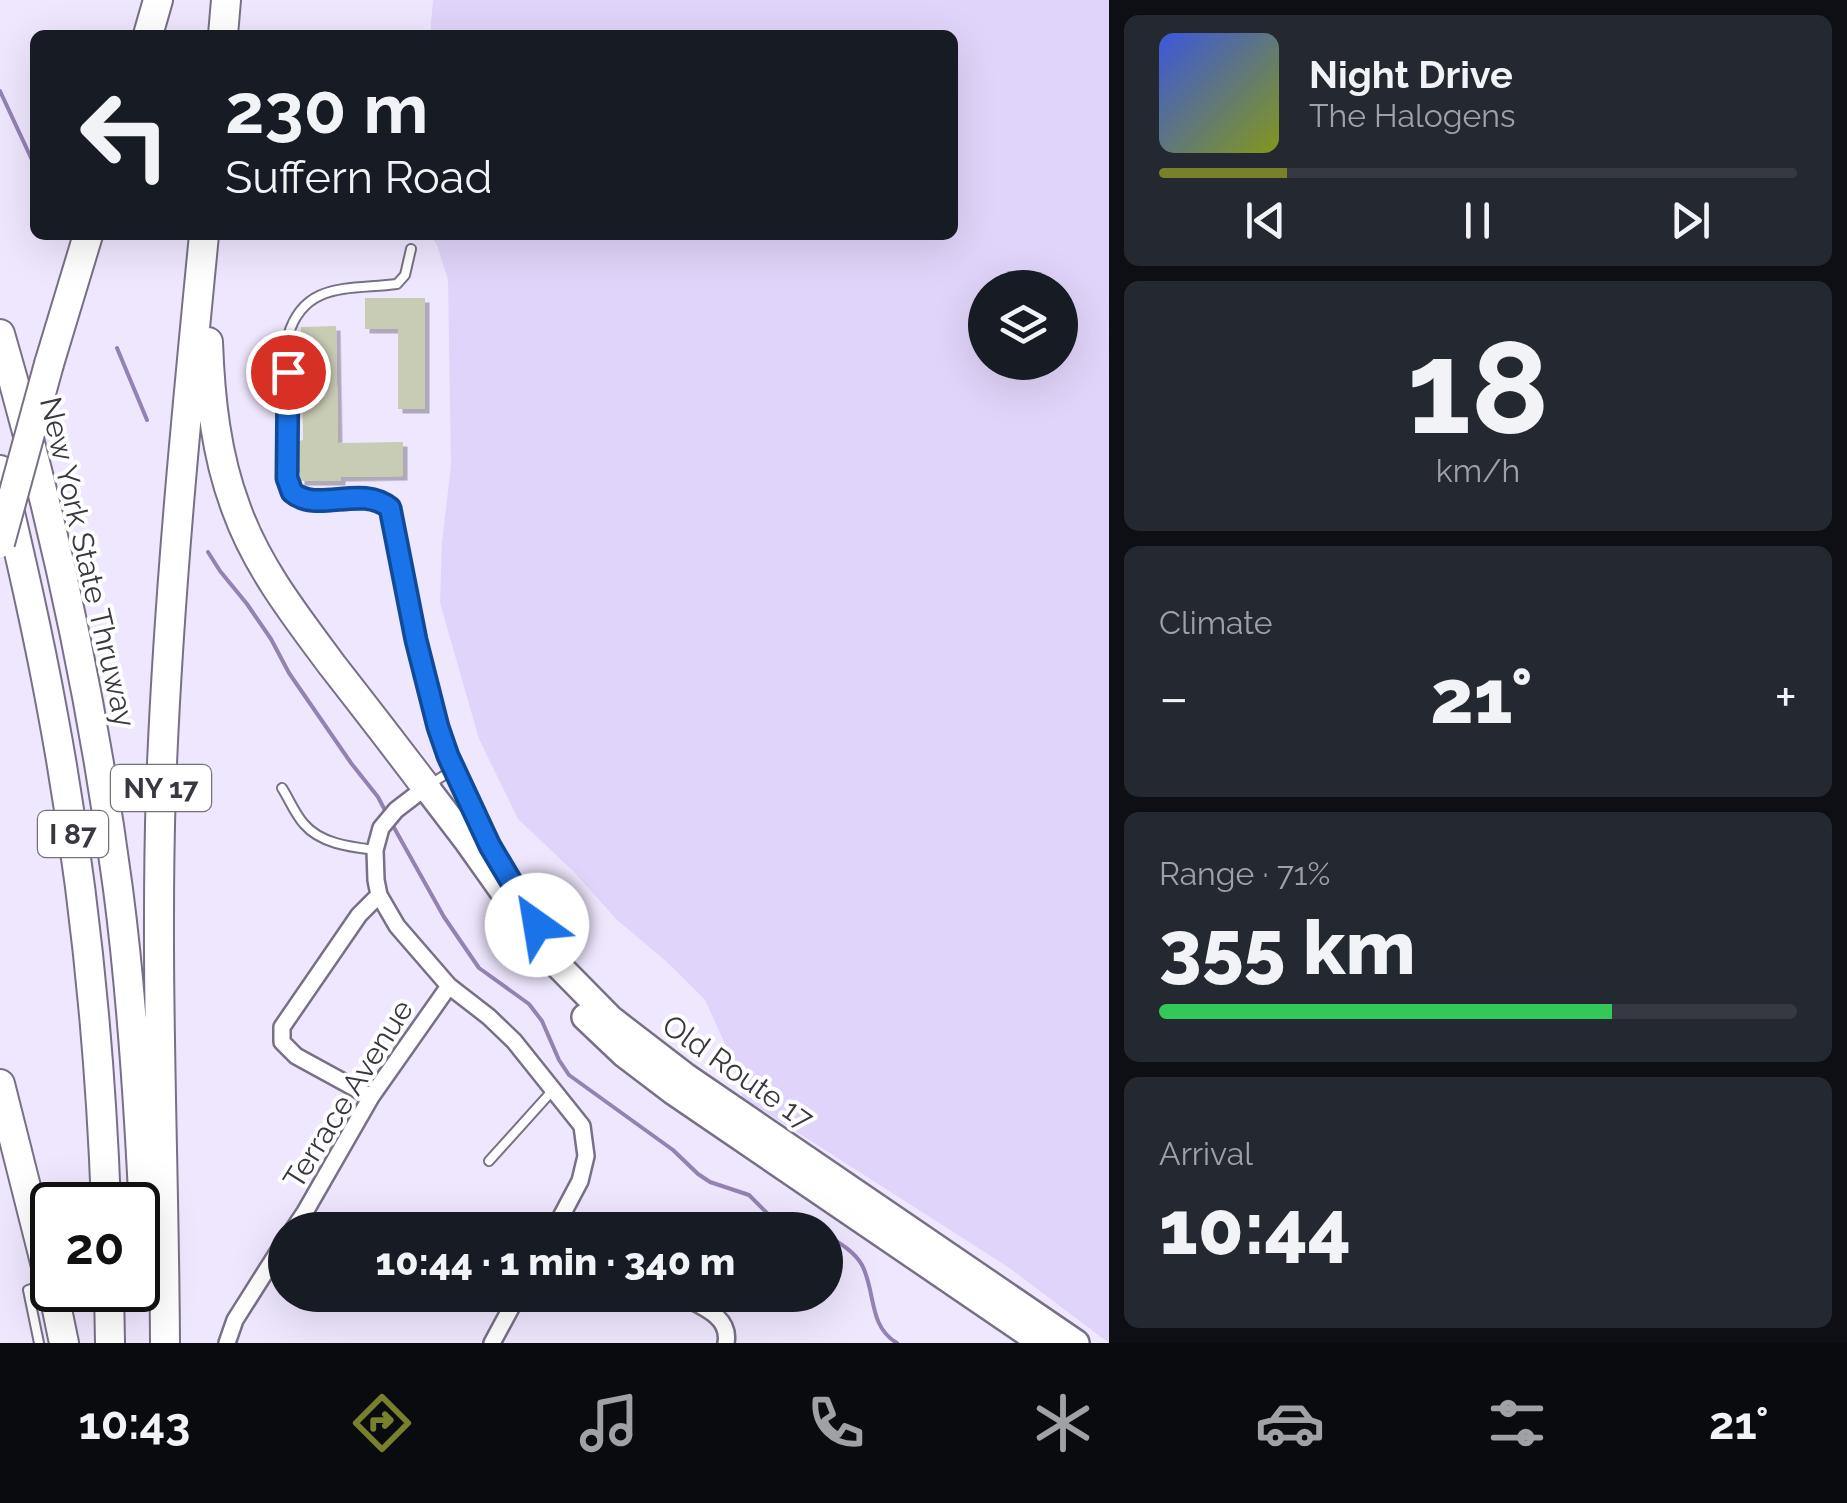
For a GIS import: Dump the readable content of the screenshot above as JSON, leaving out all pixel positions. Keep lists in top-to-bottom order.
{
  "streets": {
    "highway": ["New York State Thruway", "NY 17", "I 87"],
    "main road": ["Old Route 17"],
    "street": ["Terrace Avenue"]
  },
  "page": {
    "turn": ["230 m", "Suffern Road"],
    "song": ["Night Drive", "The Halogens"],
    "tile": [
      ["18", "km/h"],
      "Climate",
      ["Range · 71%", "355 km"],
      ["Arrival", "10:44"]
    ],
    "heat": ["−", "21°", "+"],
    "limit": "20",
    "trip": "10:44 · 1 min · 340 m",
    "tabs": ["10:43", "21°"]
  }
}
